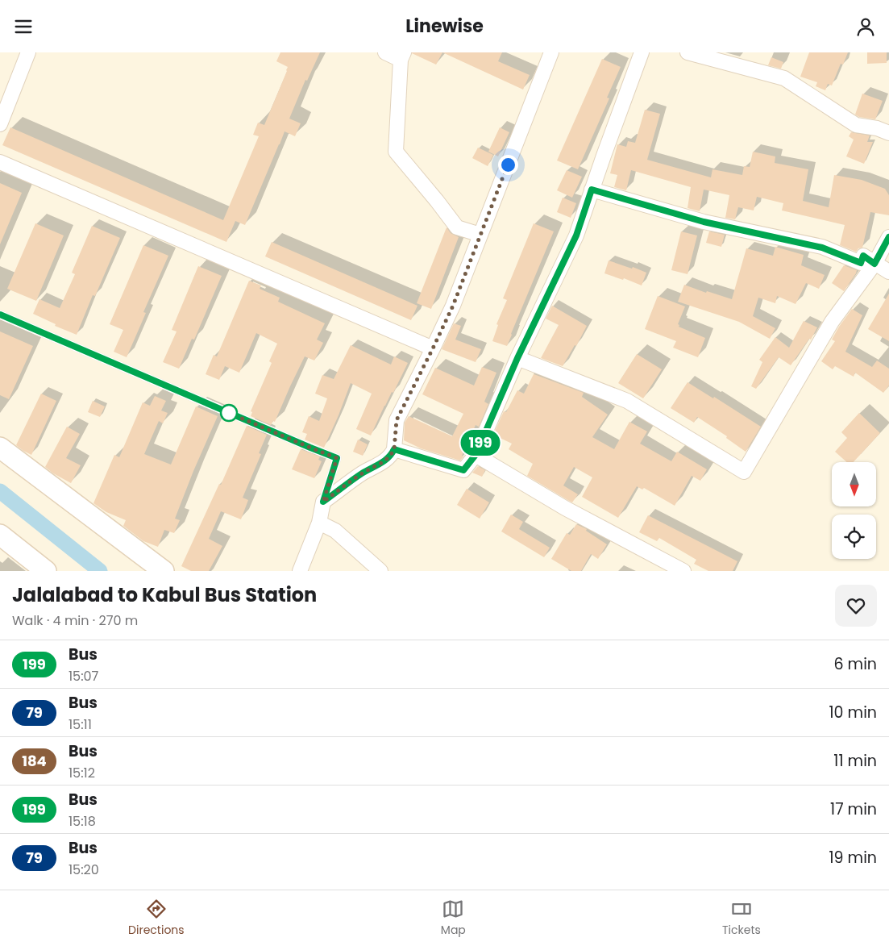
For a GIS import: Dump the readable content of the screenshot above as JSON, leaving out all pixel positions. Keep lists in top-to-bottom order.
{
  "lines": ["bus line 199"],
  "north": "bottom",
  "page": {
    "header": "Linewise",
    "on_map": "199",
    "heading": ["Jalalabad to Kabul Bus Station", "Walk · 4 min · 270 m"],
    "list": [
      {
        "mark": "199",
        "name": "Bus",
        "note": "15:07",
        "value": "6 min"
      },
      {
        "mark": "79",
        "name": "Bus",
        "note": "15:11",
        "value": "10 min"
      },
      {
        "mark": "184",
        "name": "Bus",
        "note": "15:12",
        "value": "11 min"
      },
      {
        "mark": "199",
        "name": "Bus",
        "note": "15:18",
        "value": "17 min"
      },
      {
        "mark": "79",
        "name": "Bus",
        "note": "15:20",
        "value": "19 min"
      }
    ],
    "tabs": ["Directions", "Map", "Tickets"]
  }
}
